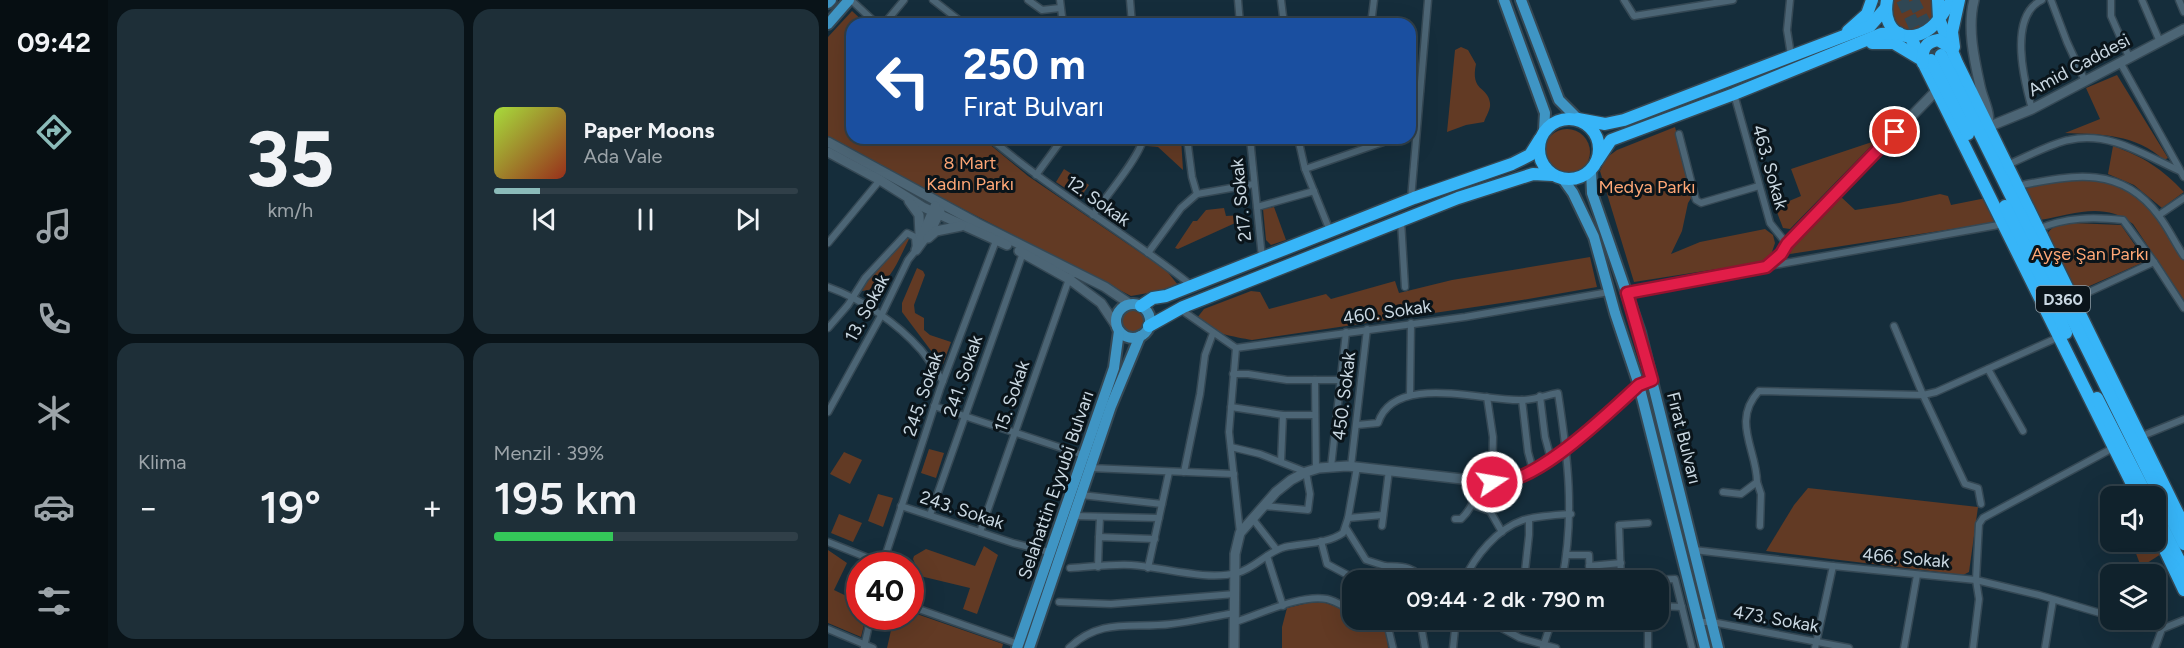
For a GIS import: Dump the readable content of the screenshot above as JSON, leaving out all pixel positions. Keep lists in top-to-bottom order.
{
  "streets": {
    "highway": ["D360"],
    "main road": ["Fırat Bulvarı", "Selahattin Eyyubi Bulvarı"],
    "street": [
      "Amid Caddesi",
      "463. Sokak",
      "217. Sokak",
      "12. Sokak",
      "13. Sokak",
      "460. Sokak",
      "241. Sokak",
      "245. Sokak",
      "15. Sokak",
      "450. Sokak",
      "243. Sokak",
      "466. Sokak",
      "473. Sokak"
    ]
  },
  "crossings": [
    ["460. Sokak", "450. Sokak"],
    ["460. Sokak", "Fırat Bulvarı"],
    ["241. Sokak", "243. Sokak"],
    ["245. Sokak", "243. Sokak"],
    ["15. Sokak", "243. Sokak"],
    ["Fırat Bulvarı", "466. Sokak"],
    ["Fırat Bulvarı", "473. Sokak"],
    ["Selahattin Eyyubi Bulvarı", "243. Sokak"]
  ],
  "parks": ["8 Mart Kadın Parkı", "Medya Parkı", "Ayşe Şan Parkı"],
  "page": {
    "tabs": "09:42",
    "tile": [
      ["35", "km/h"],
      "Klima",
      ["Menzil · 39%", "195 km"]
    ],
    "turn": ["250 m", "Fırat Bulvarı"],
    "song": ["Paper Moons", "Ada Vale"],
    "heat": ["−", "19°", "+"],
    "limit": "40",
    "trip": "09:44 · 2 dk · 790 m"
  }
}
